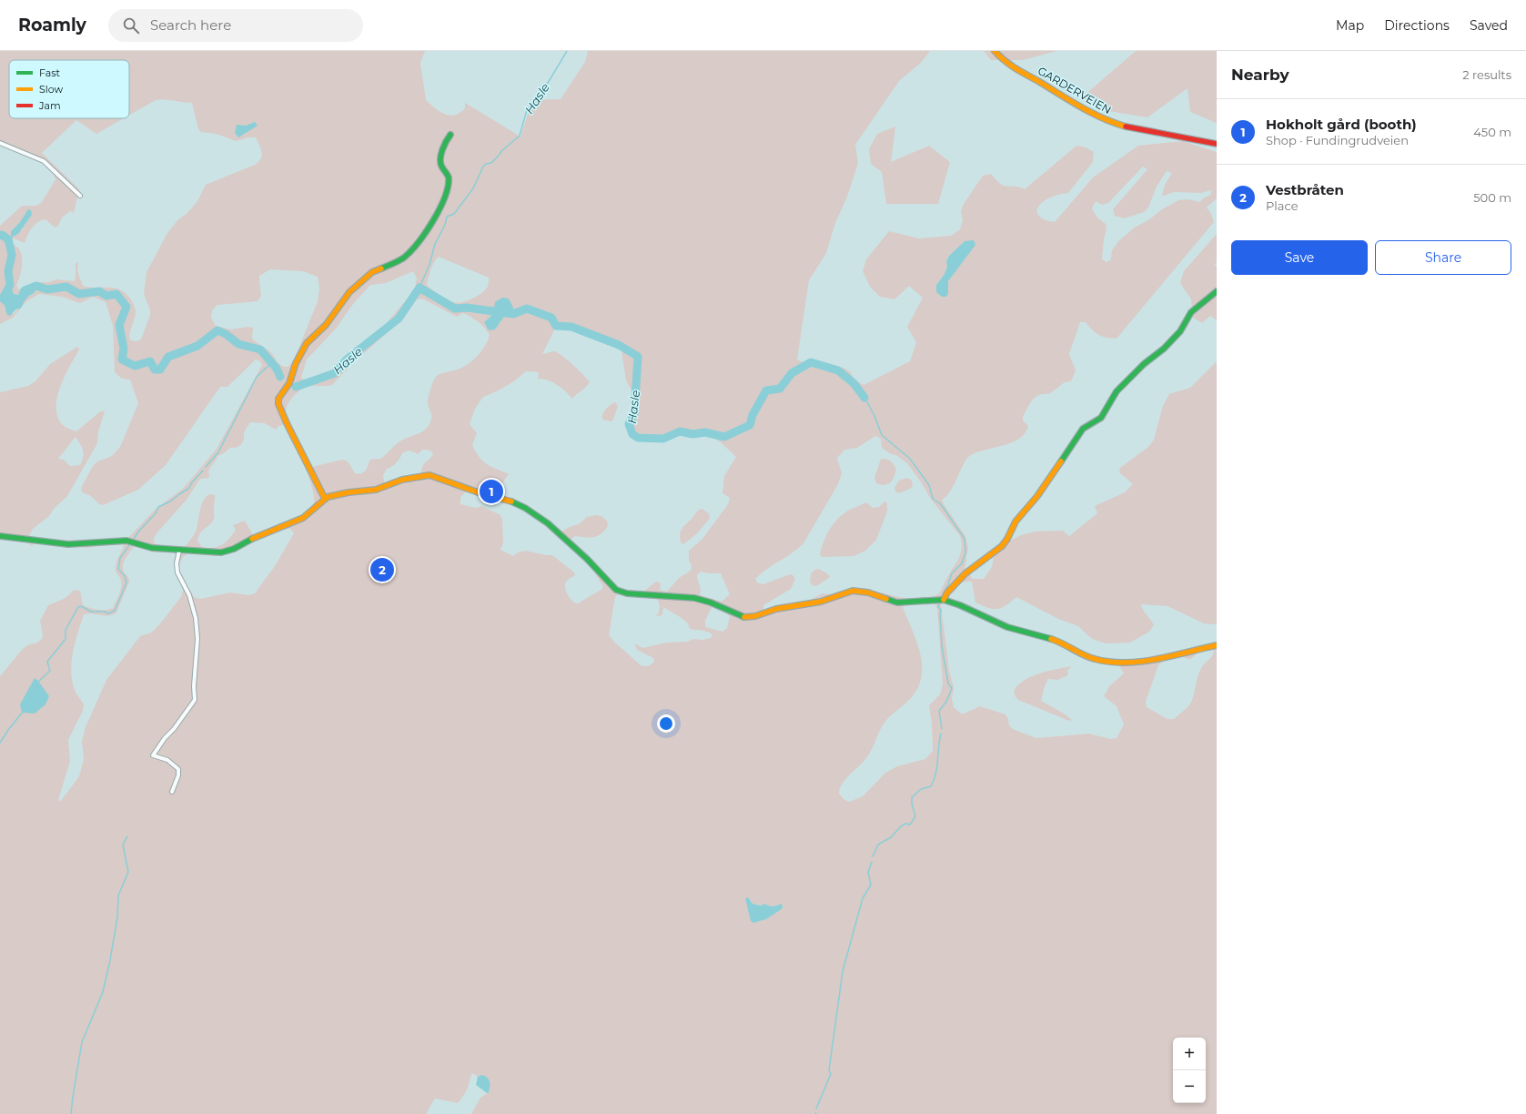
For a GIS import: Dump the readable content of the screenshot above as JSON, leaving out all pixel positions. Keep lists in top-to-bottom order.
{
  "streets": {
    "street": ["GARDERVEIEN"]
  },
  "water": ["Hasle"],
  "legend": ["Fast", "Slow", "Jam"],
  "page": {
    "header": "Roamly",
    "search": "Search here",
    "nav": ["Map", "Directions", "Saved"],
    "heading": ["Nearby", "2 results"],
    "list": [
      {
        "mark": "1",
        "name": "Hokholt gård (booth)",
        "note": "Shop · Fundingrudveien",
        "value": "450 m"
      },
      {
        "mark": "2",
        "name": "Vestbråten",
        "note": "Place",
        "value": "500 m"
      }
    ],
    "buttons": ["Save", "Share"],
    "pins": ["1", "2"],
    "map_buttons": ["+", "−"]
  }
}
